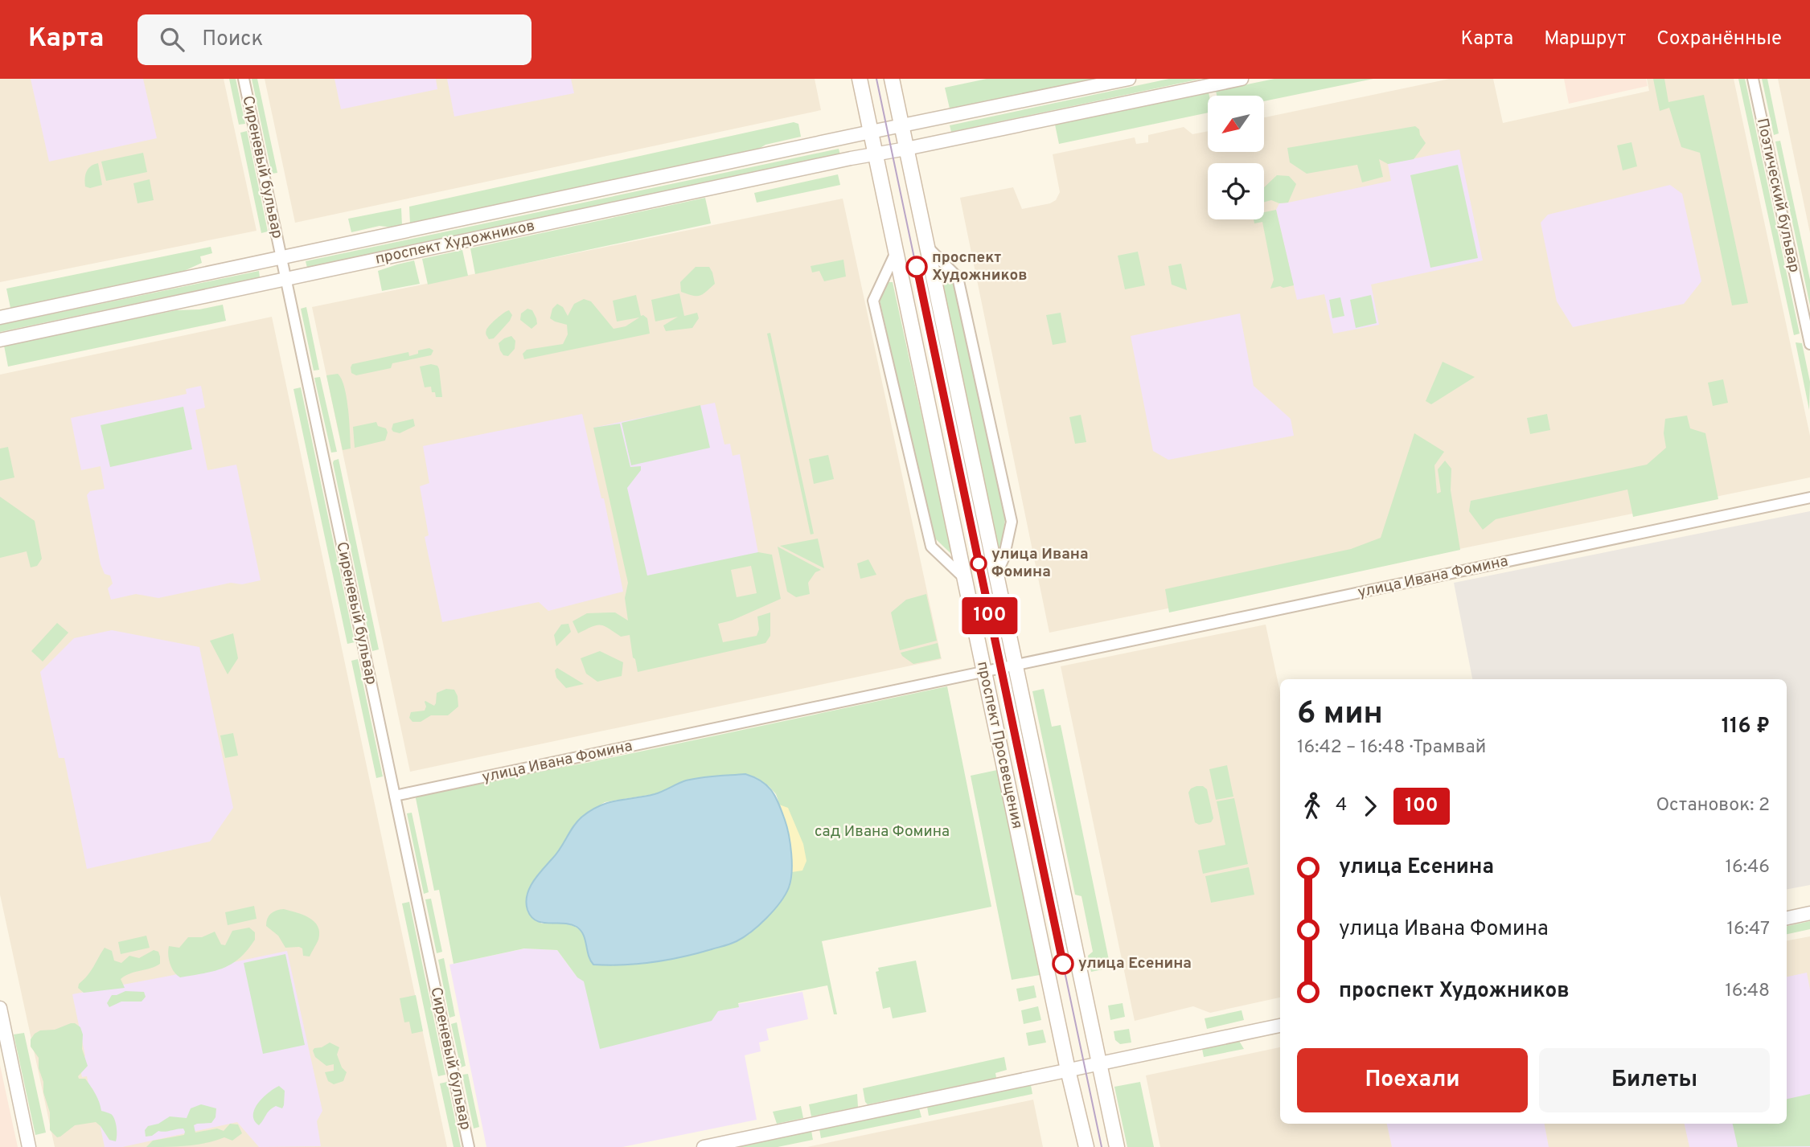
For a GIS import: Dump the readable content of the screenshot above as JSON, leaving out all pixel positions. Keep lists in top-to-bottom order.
{
  "streets": {
    "main road": ["проспект Просвещения"],
    "street": [
      "Сиреневый бульвар",
      "Поэтический бульвар",
      "проспект Художников",
      "улица Ивана Фомина"
    ]
  },
  "crossings": [
    ["Сиреневый бульвар", "проспект Художников"],
    ["Сиреневый бульвар", "улица Ивана Фомина"],
    ["проспект Художников", "проспект Просвещения"],
    ["улица Ивана Фомина", "проспект Просвещения"]
  ],
  "parks": ["сад Ивана Фомина"],
  "places": ["проспект Художников", "улица Ивана Фомина", "улица Есенина"],
  "lines": ["tram line 100"],
  "north": "bottom left",
  "page": {
    "header": "Карта",
    "search": "Поиск",
    "nav": ["Карта", "Маршрут", "Сохранённые"],
    "on_map": "100",
    "heading": ["6 мин", "16:42 – 16:48 · Трамвай", "116 ₽"],
    "legs": ["4", "100", "Остановок: 2"],
    "list": [
      {
        "name": "улица Есенина",
        "value": "16:46"
      },
      {
        "name": "улица Ивана Фомина",
        "value": "16:47"
      },
      {
        "name": "проспект Художников",
        "value": "16:48"
      }
    ],
    "buttons": ["Поехали", "Билеты"]
  }
}
